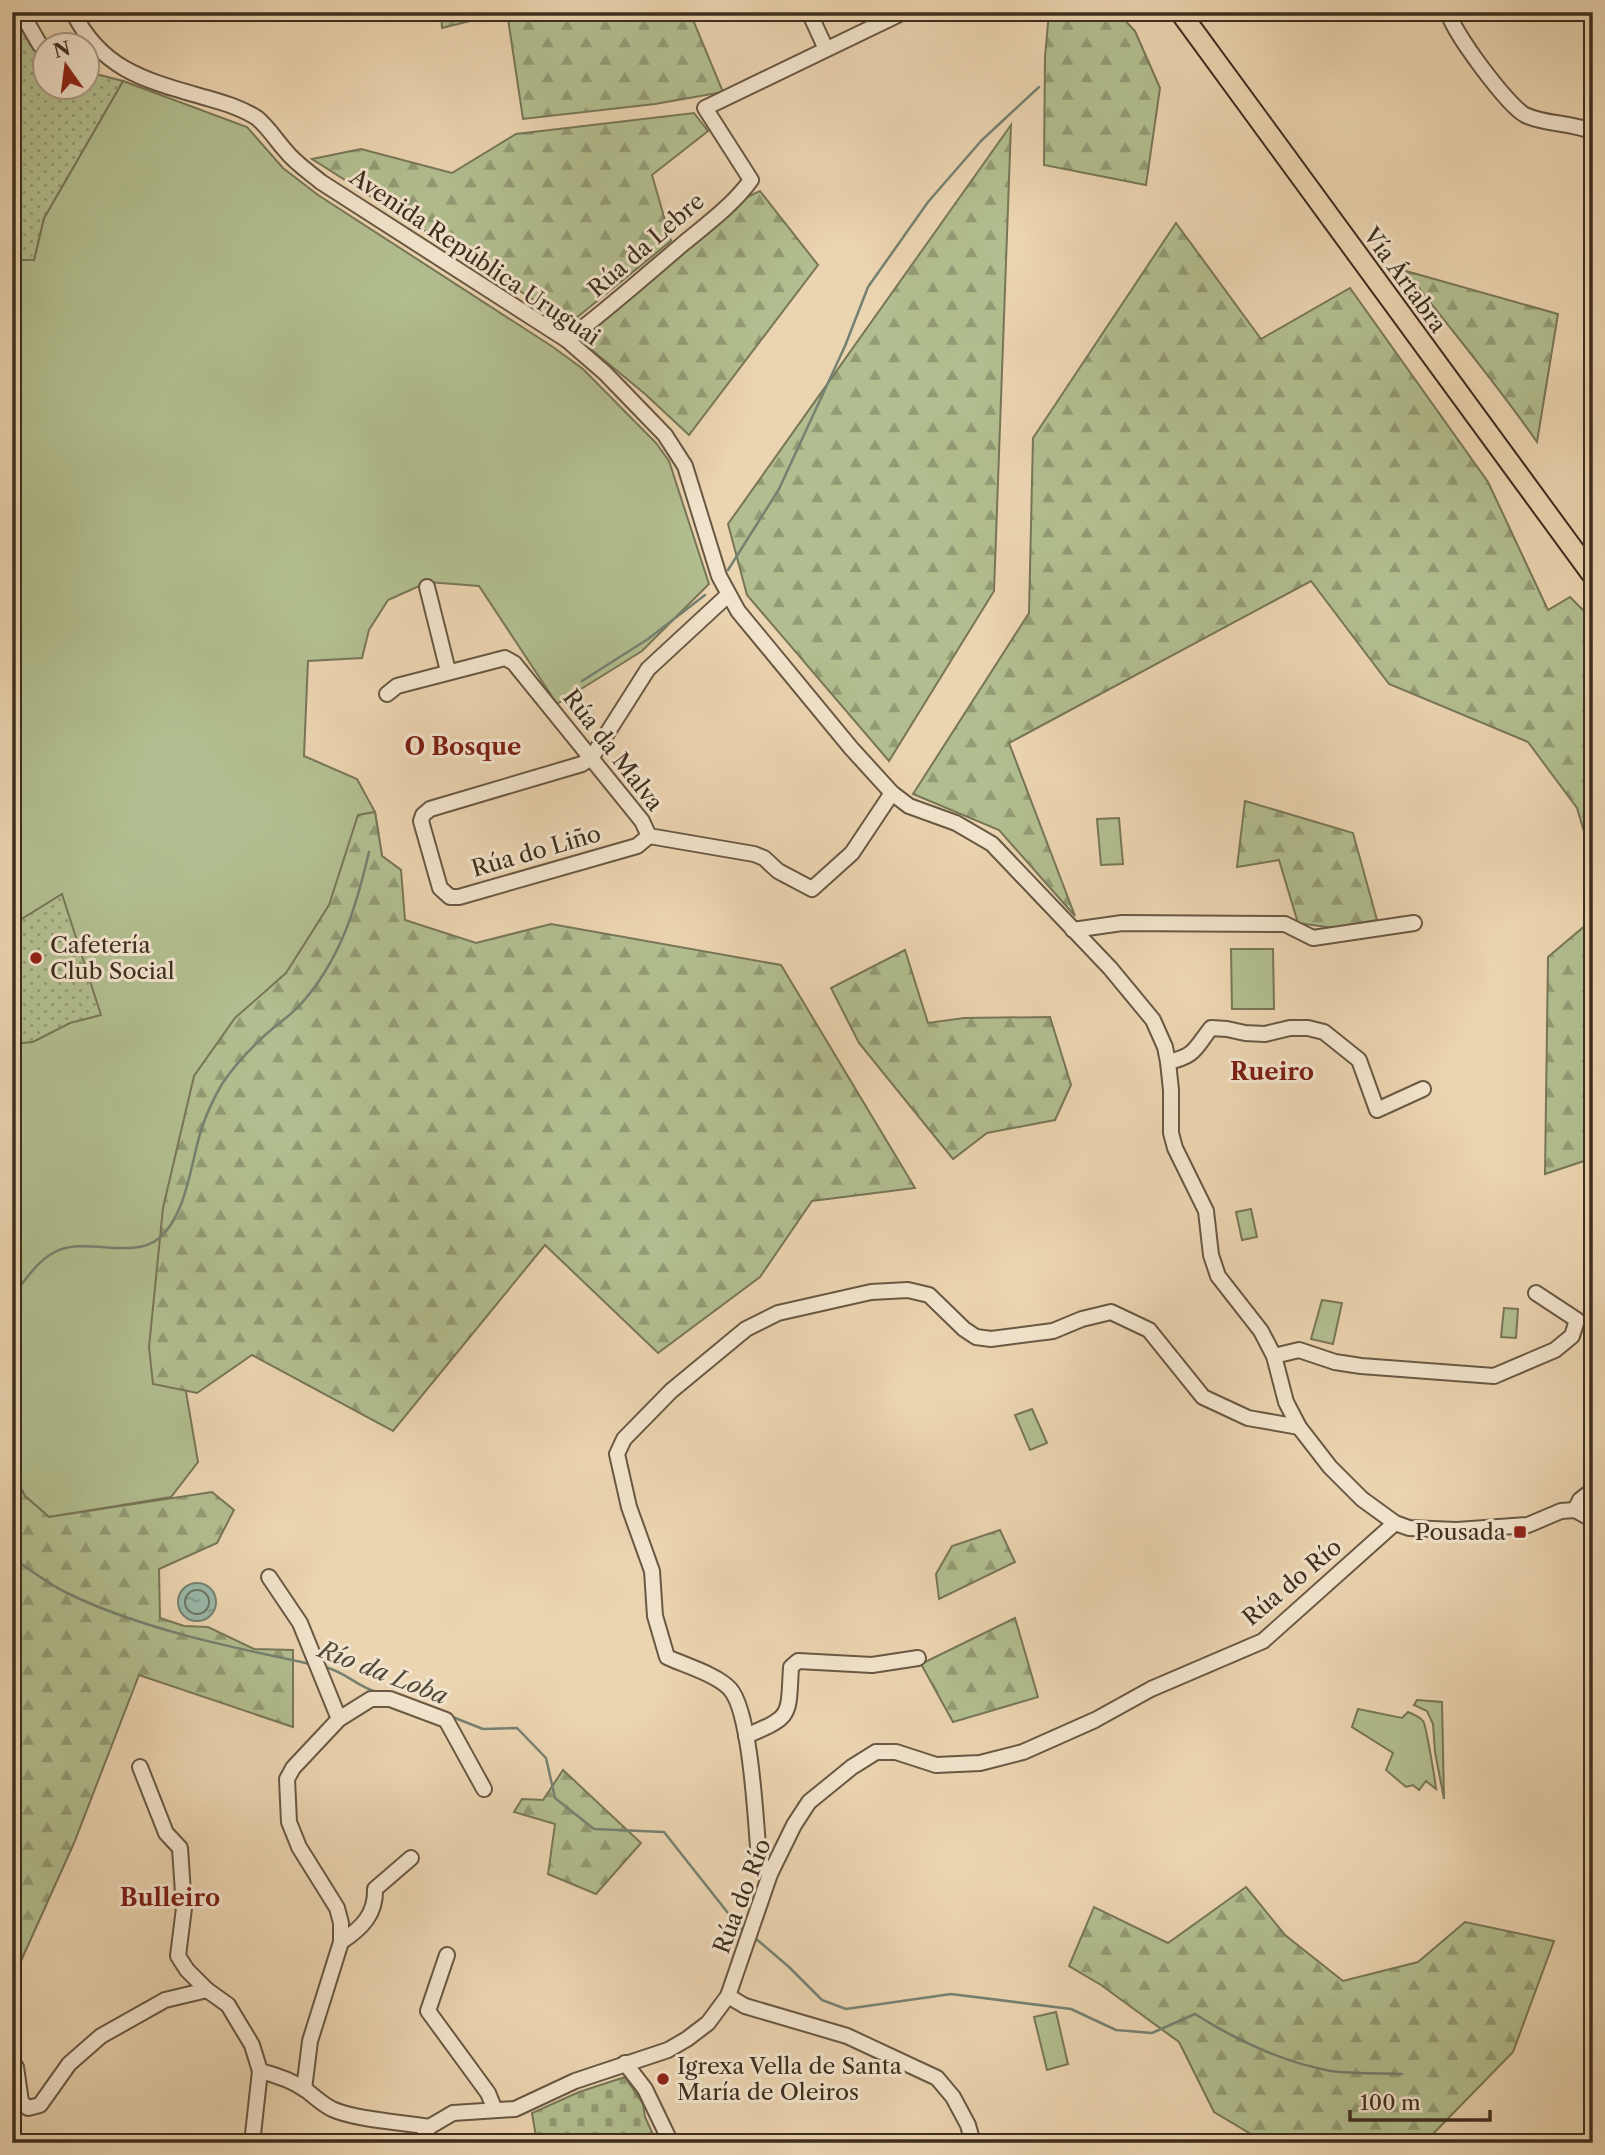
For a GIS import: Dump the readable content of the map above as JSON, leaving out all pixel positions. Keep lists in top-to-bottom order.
{
  "streets": {
    "highway": ["Vía Ártabra"],
    "street": [
      "Rúa da Lebre",
      "Avenida República Uruguai",
      "Rúa da Malva",
      "Rúa do Liño",
      "Rúa do Río"
    ]
  },
  "crossings": [
    ["Rúa da Lebre", "Avenida República Uruguai"],
    ["Avenida República Uruguai", "Rúa da Malva"],
    ["Avenida República Uruguai", "Rúa do Río"],
    ["Rúa da Malva", "Rúa do Liño"]
  ],
  "districts": ["O Bosque", "Rueiro", "Bulleiro"],
  "water": ["Río da Loba"],
  "places": {
    "other": ["Cafetería Club Social", "Igrexa Vella de Santa María de Oleiros"],
    "transit": ["Pousada"]
  },
  "scale_bar": "100 m",
  "north": "top"
}
